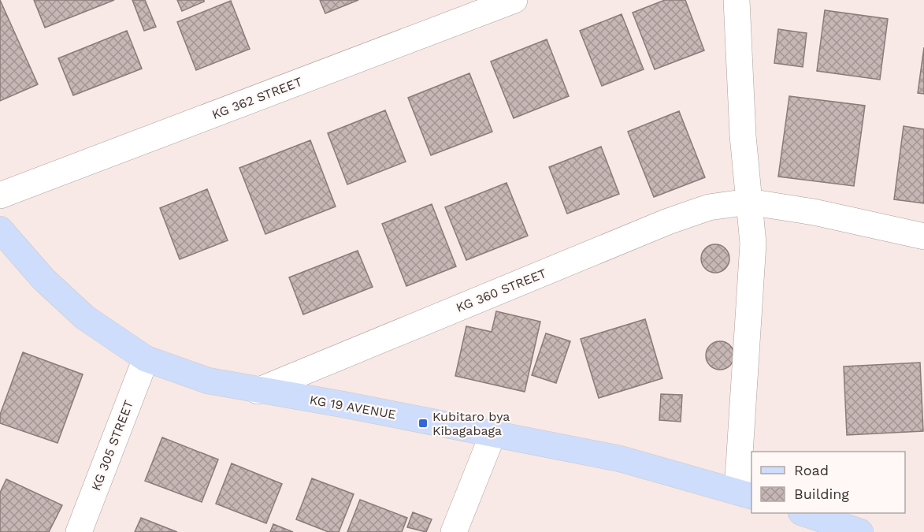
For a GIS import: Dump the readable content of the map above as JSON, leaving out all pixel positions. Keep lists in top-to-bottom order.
{
  "streets": {
    "main road": ["KG 19 AVENUE"],
    "street": ["KG 362 STREET", "KG 360 STREET", "KG 305 STREET"]
  },
  "crossings": [
    ["KG 360 STREET", "KG 19 AVENUE"],
    ["KG 19 AVENUE", "KG 305 STREET"]
  ],
  "places": {
    "transit": ["Kubitaro bya Kibagabaga"]
  },
  "legend": ["Road", "Building"]
}
